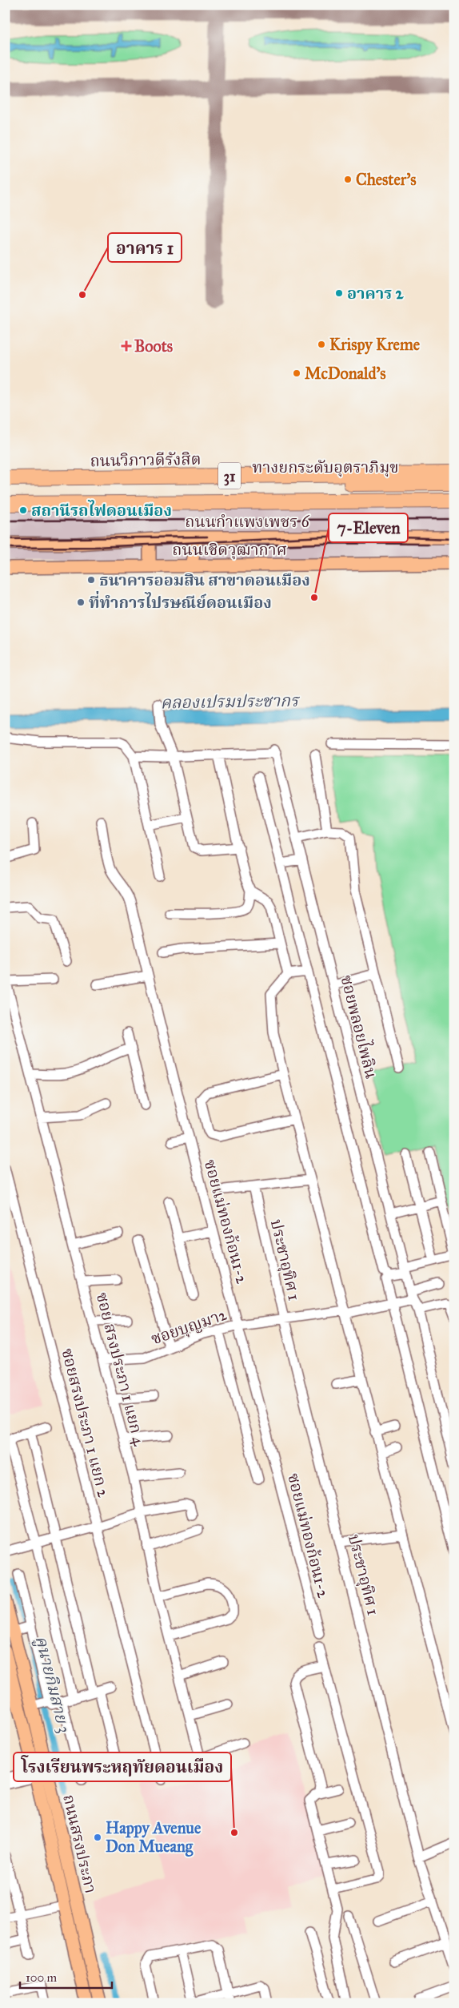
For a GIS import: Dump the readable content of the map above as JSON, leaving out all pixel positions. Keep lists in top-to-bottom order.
{
  "streets": {
    "highway": ["ถนนวิภาวดีรังสิต", "ทางยกระดับอุตราภิมุข", "31"],
    "main road": ["ถนนกำแพงเพชร 6", "ถนนเชิดวุฒากาศ", "ถนนสรงประภา"],
    "street": [
      "ซอยพลอยไพลิน",
      "ซอยแม่ทองก้อน1-2",
      "ประชาอุทิศ 1",
      "ซอยบุญมา2",
      "ซอย สรงประภา 1 แยก 4",
      "ซอยสรงประภา 1 แยก 2"
    ]
  },
  "crossings": [
    ["ซอยพลอยไพลิน", "ซอยบุญมา2"],
    ["ซอยแม่ทองก้อน1-2", "ซอยบุญมา2"],
    ["ประชาอุทิศ 1", "ซอยบุญมา2"],
    ["ซอยบุญมา2", "ซอย สรงประภา 1 แยก 4"]
  ],
  "water": ["คลองเปรมประชากร", "คูนายกิมสาย 3"],
  "places": {
    "other": [
      "Chester's",
      "อาคาร 2",
      "อาคาร 1",
      "Krispy Kreme",
      "McDonald's",
      "สถานีรถไฟดอนเมือง",
      "ธนาคารออมสิน สาขาดอนเมือง",
      "7-Eleven",
      "ที่ทำการไปรษณีย์ดอนเมือง",
      "โรงเรียนพระหฤทัยดอนเมือง",
      "Happy Avenue Don Mueang"
    ],
    "health": ["Boots"]
  },
  "scale_bar": "100 m"
}
